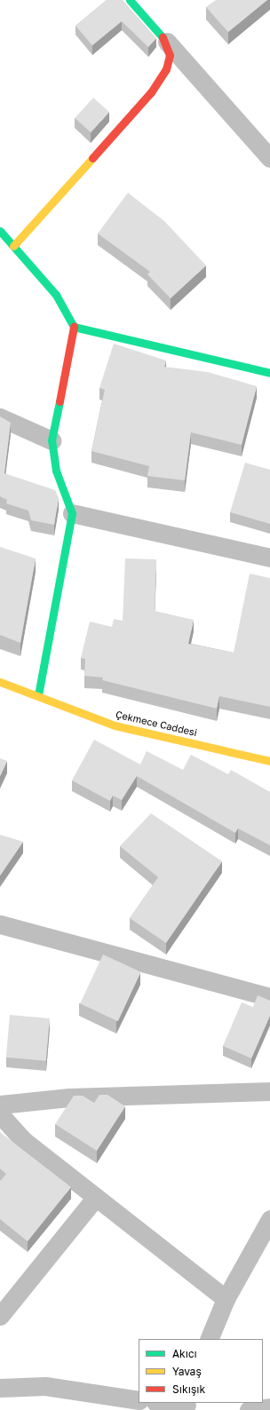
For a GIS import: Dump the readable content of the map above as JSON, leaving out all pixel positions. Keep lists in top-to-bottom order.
{
  "streets": {
    "street": ["Çekmece Caddesi"]
  },
  "legend": ["Akıcı", "Yavaş", "Sıkışık"]
}
